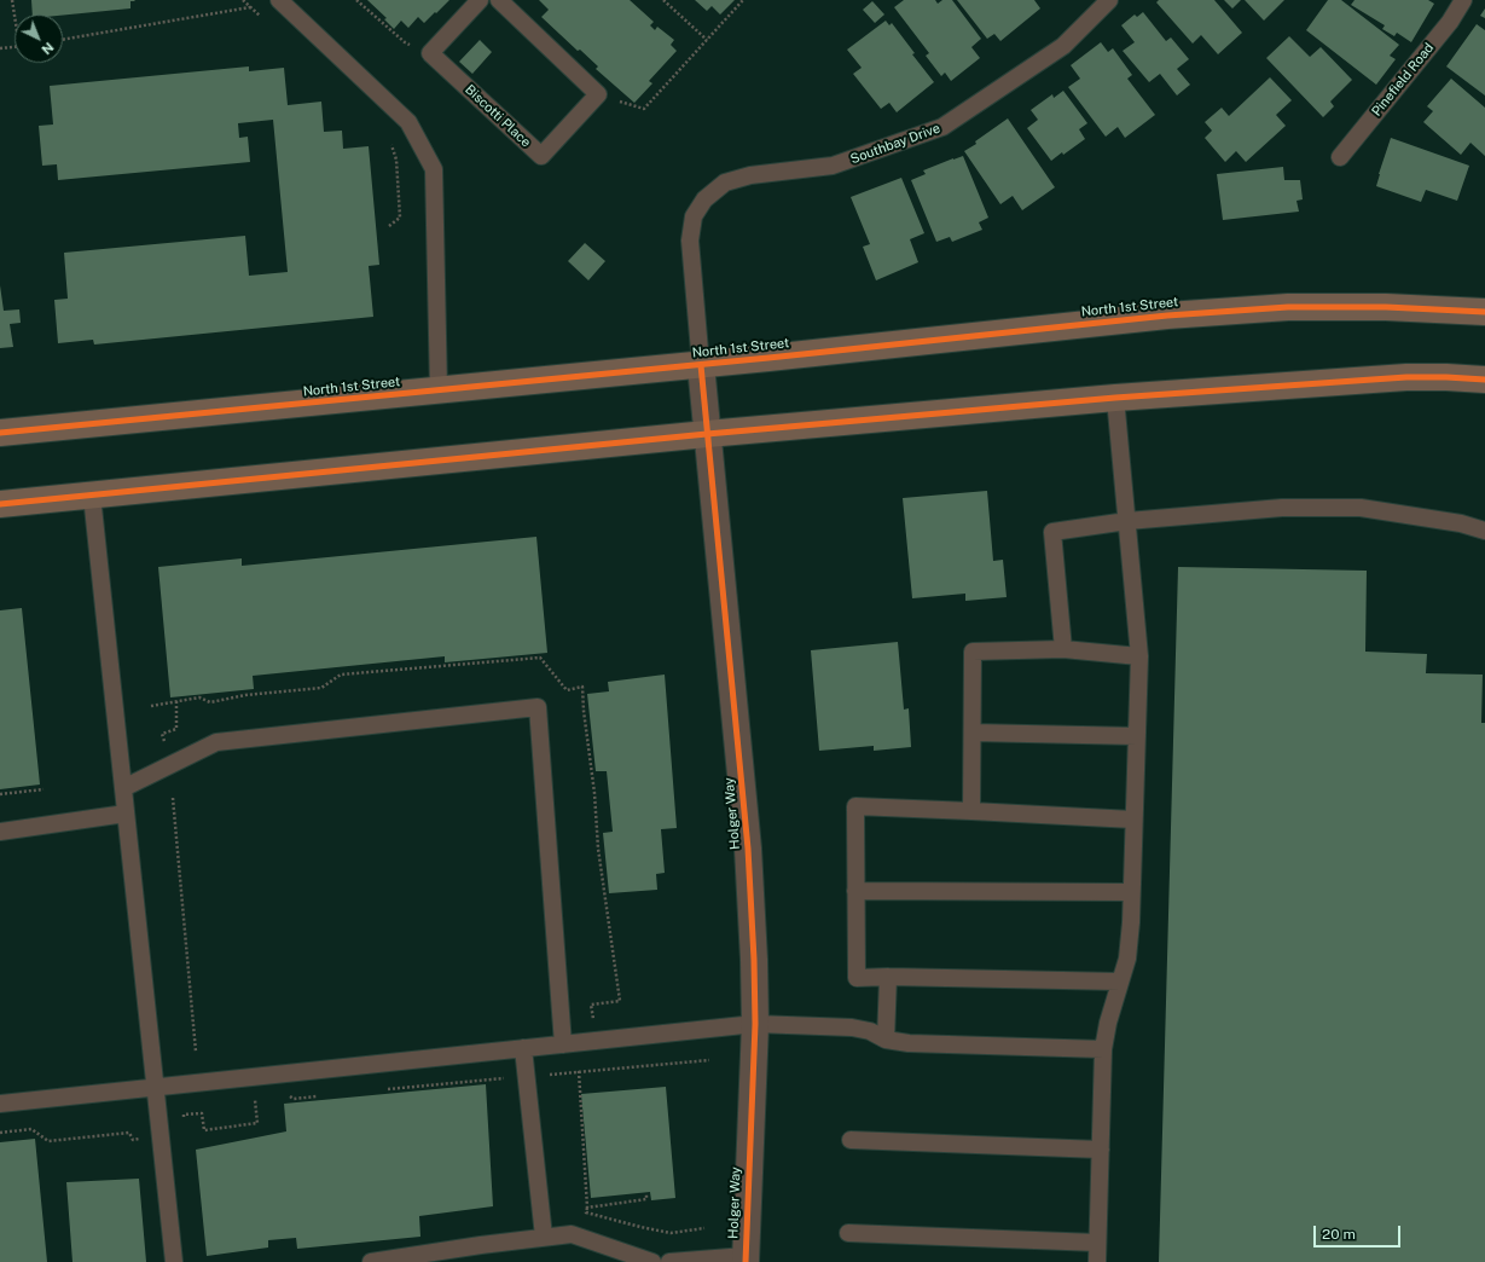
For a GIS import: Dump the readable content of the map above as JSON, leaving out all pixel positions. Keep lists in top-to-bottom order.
{
  "streets": {
    "main road": ["North 1st Street"],
    "street": ["Holger Way"],
    "lane": ["Pinefield Road", "Biscotti Place", "Southbay Drive"]
  },
  "crossings": [
    ["Southbay Drive", "North 1st Street"],
    ["Southbay Drive", "Holger Way"],
    ["North 1st Street", "Holger Way"]
  ],
  "scale_bar": "20 m",
  "north": "bottom right"
}
